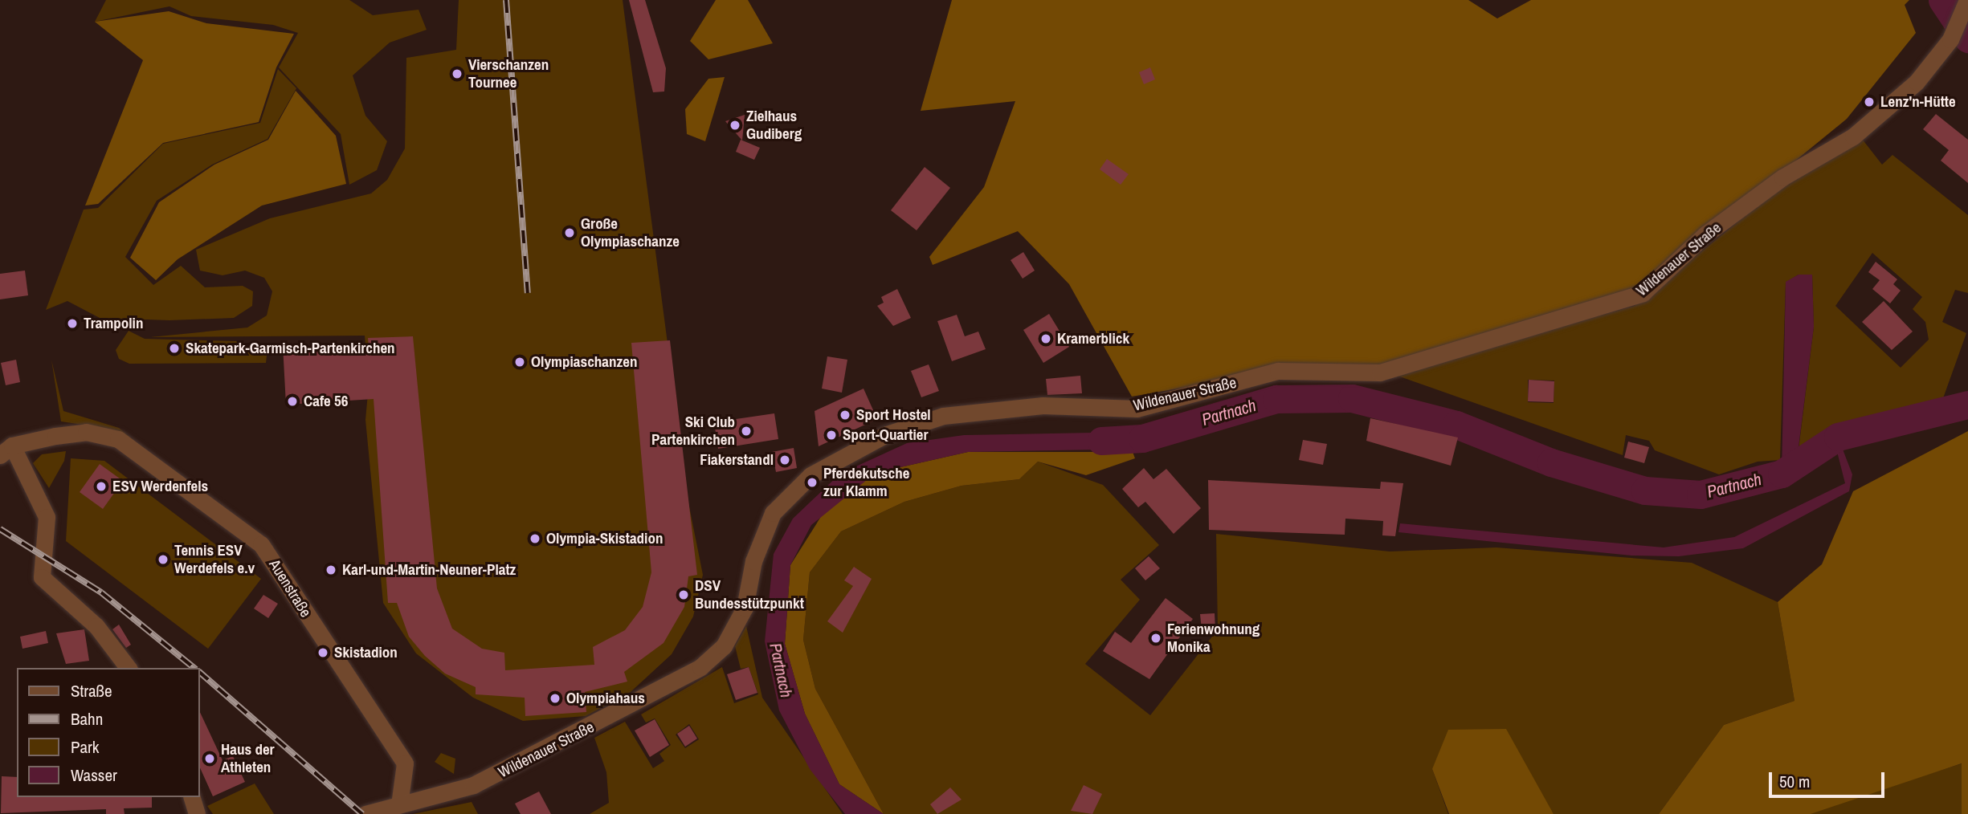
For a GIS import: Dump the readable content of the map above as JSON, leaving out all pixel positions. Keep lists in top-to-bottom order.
{
  "streets": {
    "street": ["Wildenauer Straße", "Auenstraße"]
  },
  "crossings": [
    ["Wildenauer Straße", "Auenstraße"]
  ],
  "water": ["Partnach"],
  "places": [
    "Vierschanzen Tournee",
    "Lenz'n-Hütte",
    "Zielhaus Gudiberg",
    "Große Olympiaschanze",
    "Trampolin",
    "Kramerblick",
    "Skatepark-Garmisch-Partenkirchen",
    "Olympiaschanzen",
    "Cafe 56",
    "Sport Hostel",
    "Ski Club Partenkirchen",
    "Sport-Quartier",
    "Fiakerstandl",
    "Pferdekutsche zur Klamm",
    "ESV Werdenfels",
    "Olympia-Skistadion",
    "Tennis ESV Werdefels e.v",
    "Karl-und-Martin-Neuner-Platz",
    "DSV Bundesstützpunkt",
    "Ferienwohnung Monika",
    "Skistadion",
    "Olympiahaus",
    "Haus der Athleten"
  ],
  "legend": [
    "Straße",
    "Bahn",
    "Park",
    "Wasser"
  ],
  "scale_bar": "50 m"
}
